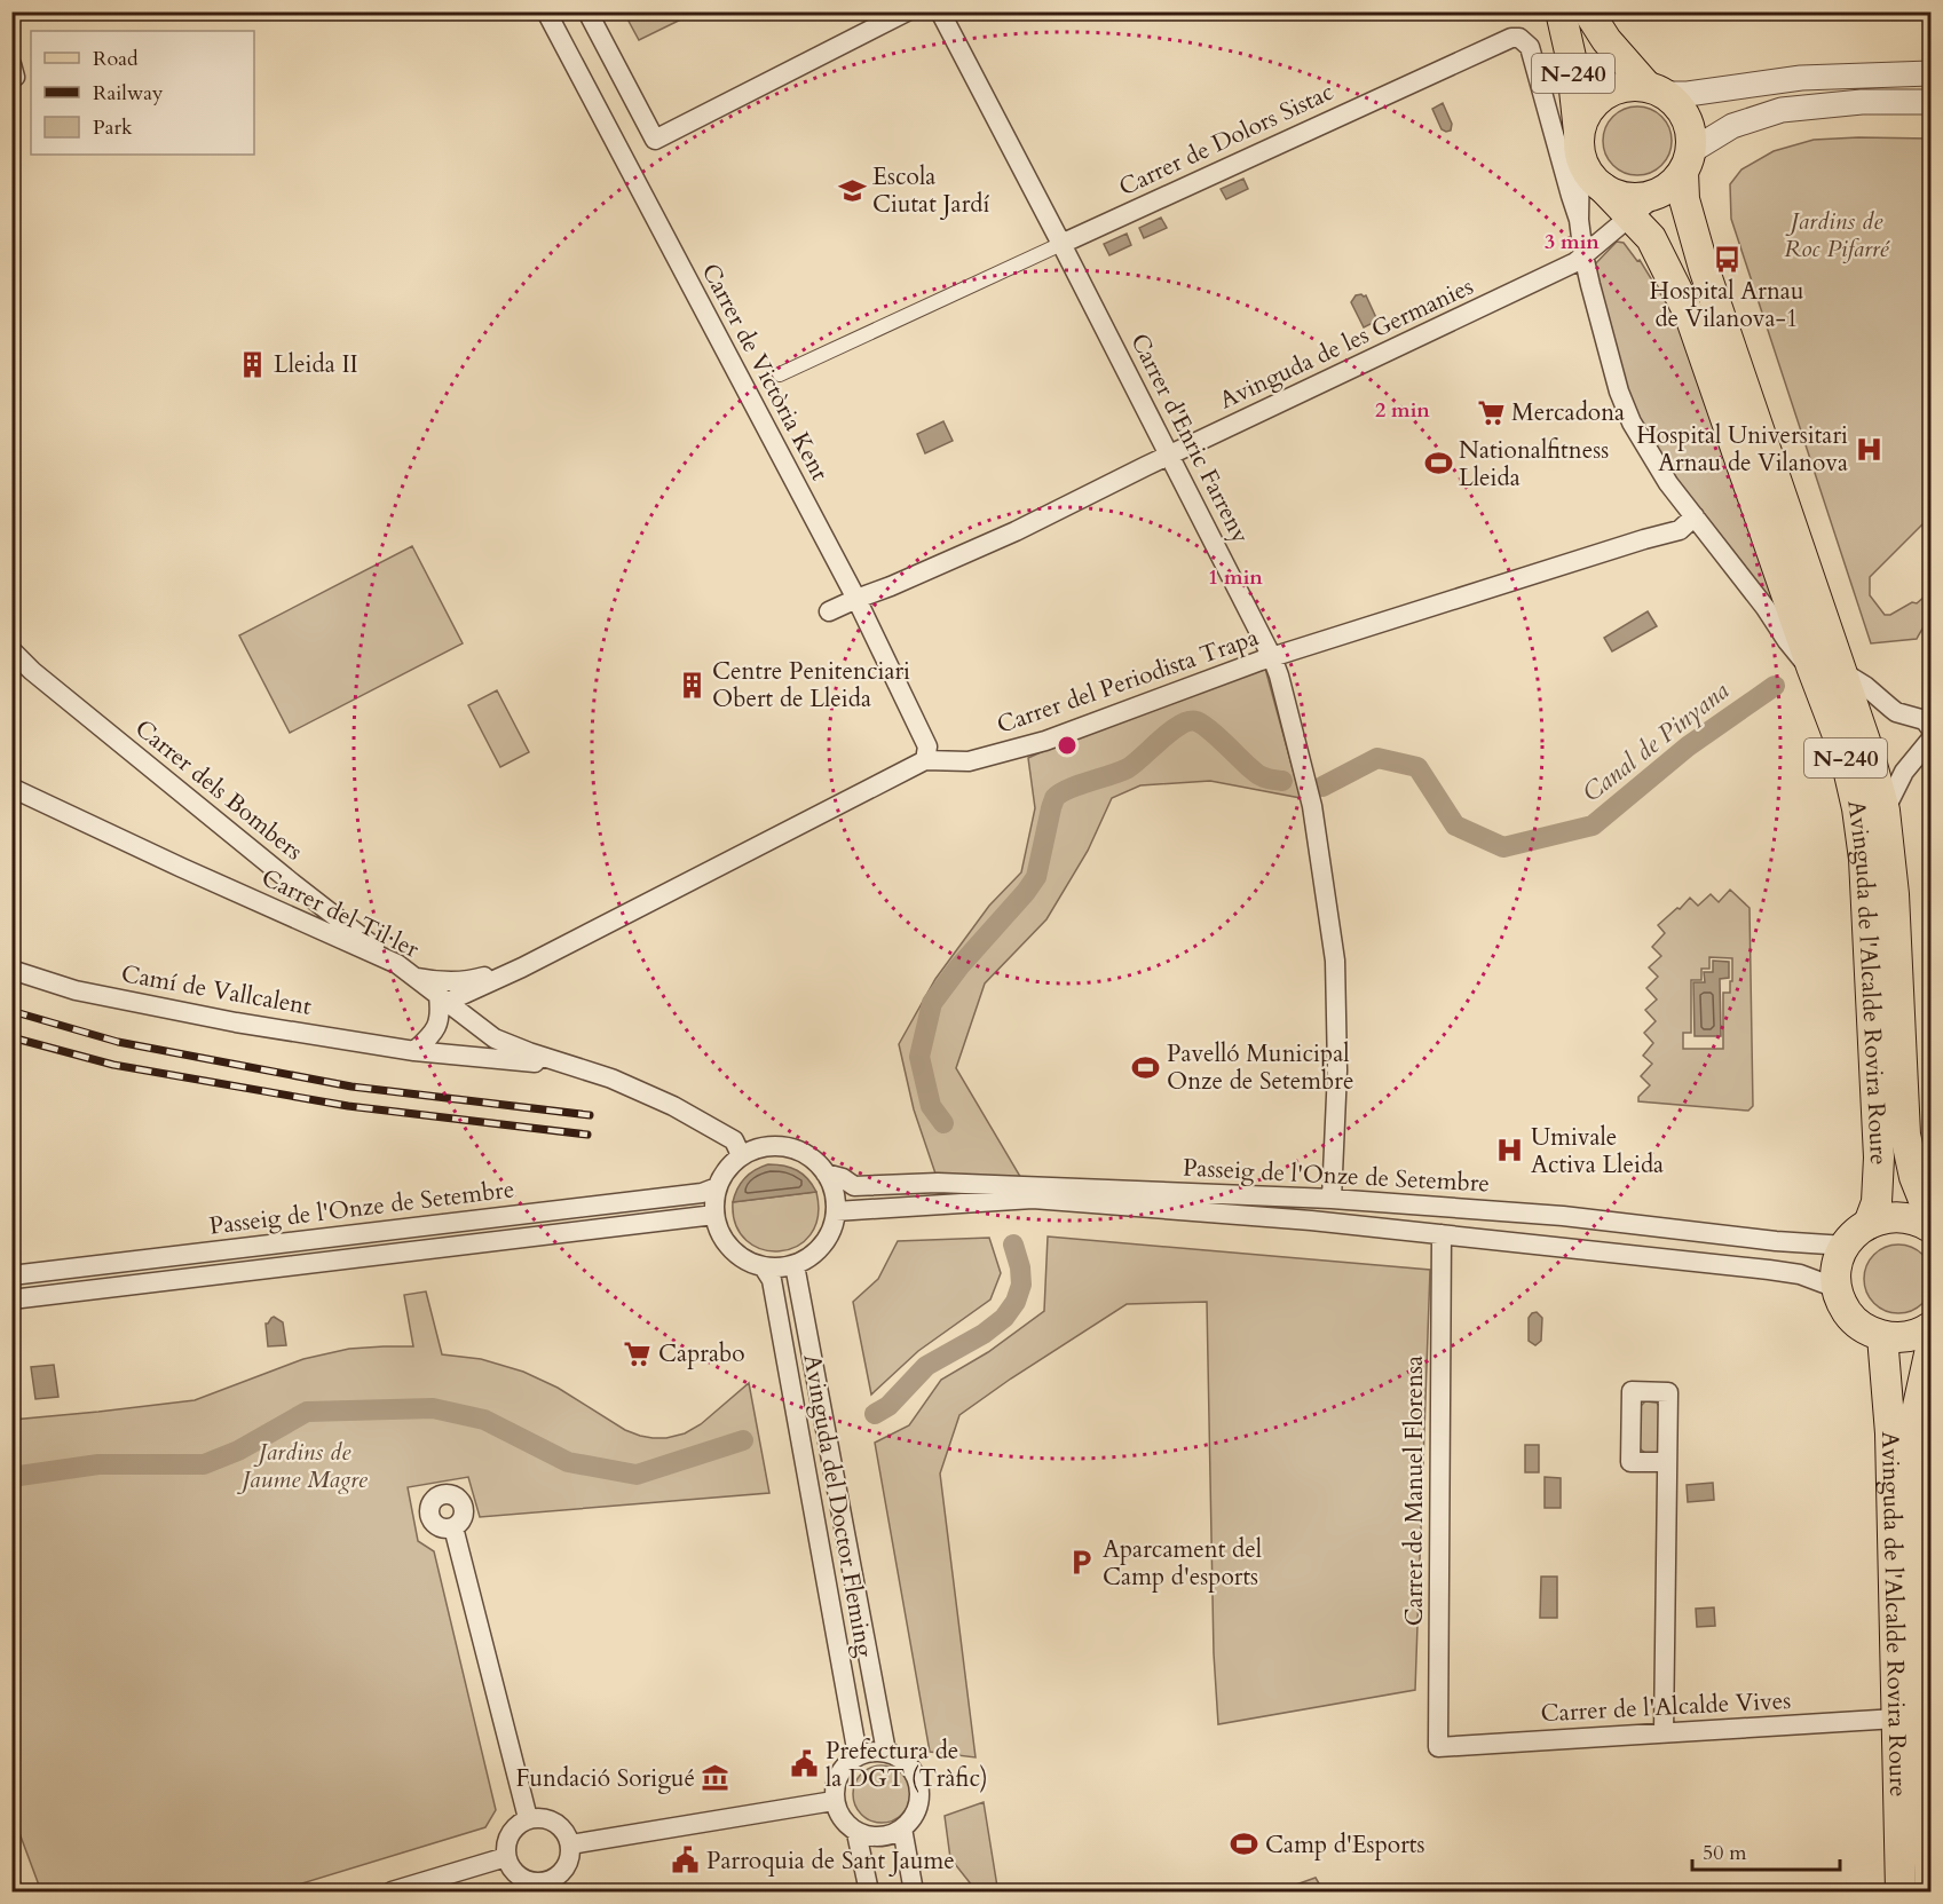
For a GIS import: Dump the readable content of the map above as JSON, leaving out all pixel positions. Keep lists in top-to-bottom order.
{
  "streets": {
    "main road": ["N-240", "Avinguda de l'Alcalde Rovira Roure"],
    "street": [
      "Carrer de Dolors Sistac",
      "Avinguda de les Germanies",
      "Carrer de Victòria Kent",
      "Carrer d'Enric Farreny",
      "Carrer del Periodista Trapa",
      "Carrer dels Bombers",
      "Carrer del Til·ler",
      "Camí de Vallcalent",
      "Passeig de l'Onze de Setembre",
      "Carrer de Manuel Florensa",
      "Avinguda del Doctor Fleming",
      "Carrer de l'Alcalde Vives"
    ]
  },
  "crossings": [
    ["N-240", "Avinguda de les Germanies"],
    ["N-240", "Avinguda de l'Alcalde Rovira Roure"],
    ["Carrer de Dolors Sistac", "Carrer d'Enric Farreny"],
    ["Avinguda de les Germanies", "Carrer de Victòria Kent"],
    ["Avinguda de les Germanies", "Carrer d'Enric Farreny"],
    ["Avinguda de les Germanies", "Avinguda de l'Alcalde Rovira Roure"],
    ["Carrer de Victòria Kent", "Carrer del Periodista Trapa"],
    ["Carrer d'Enric Farreny", "Carrer del Periodista Trapa"],
    ["Carrer d'Enric Farreny", "Passeig de l'Onze de Setembre"],
    ["Carrer del Periodista Trapa", "Carrer del Til·ler"],
    ["Carrer del Periodista Trapa", "Avinguda de l'Alcalde Rovira Roure"],
    ["Carrer dels Bombers", "Carrer del Til·ler"],
    ["Carrer del Til·ler", "Camí de Vallcalent"],
    ["Carrer del Til·ler", "Passeig de l'Onze de Setembre"],
    ["Carrer del Til·ler", "Avinguda del Doctor Fleming"],
    ["Avinguda de l'Alcalde Rovira Roure", "Carrer de l'Alcalde Vives"],
    ["Passeig de l'Onze de Setembre", "Carrer de Manuel Florensa"],
    ["Passeig de l'Onze de Setembre", "Avinguda del Doctor Fleming"],
    ["Carrer de Manuel Florensa", "Carrer de l'Alcalde Vives"]
  ],
  "water": ["Canal de Pinyana"],
  "parks": ["Jardins de Roc Pifarré", "Jardins de Jaume Magre"],
  "places": {
    "school or university": ["Escola Ciutat Jardí"],
    "bus stop": ["Hospital Arnau de Vilanova-1"],
    "building": ["Lleida II", "Centre Penitenciari Obert de Lleida"],
    "supermarket": ["Mercadona", "Caprabo"],
    "hospital": ["Hospital Universitari Arnau de Vilanova", "Umivale Activa Lleida"],
    "sports": ["Nationalfitness Lleida", "Pavelló Municipal Onze de Setembre", "Camp d'Esports"],
    "parking": ["Aparcament del Camp d'esports"],
    "public building": ["Prefectura de la DGT (Tràfic)", "Parroquia de Sant Jaume"],
    "museum": ["Fundació Sorigué"]
  },
  "legend": ["Road", "Railway", "Park"],
  "scale_bar": "50 m",
  "rings": ["3 min", "2 min", "1 min"]
}
